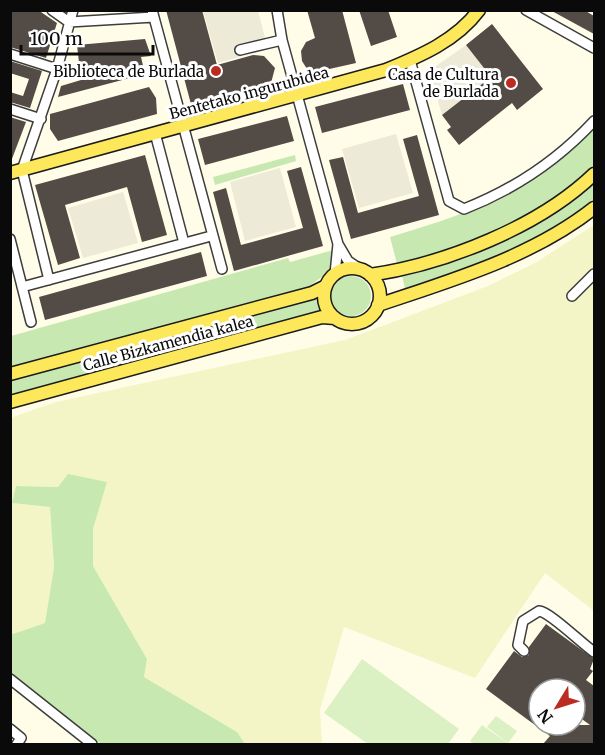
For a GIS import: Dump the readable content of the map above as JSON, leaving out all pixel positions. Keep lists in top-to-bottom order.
{
  "streets": {
    "main road": ["Bentetako ingurubidea", "Calle Bizkamendia kalea"]
  },
  "places": ["Biblioteca de Burlada", "Casa de Cultura de Burlada"],
  "scale_bar": "100 m",
  "north": "bottom left"
}
